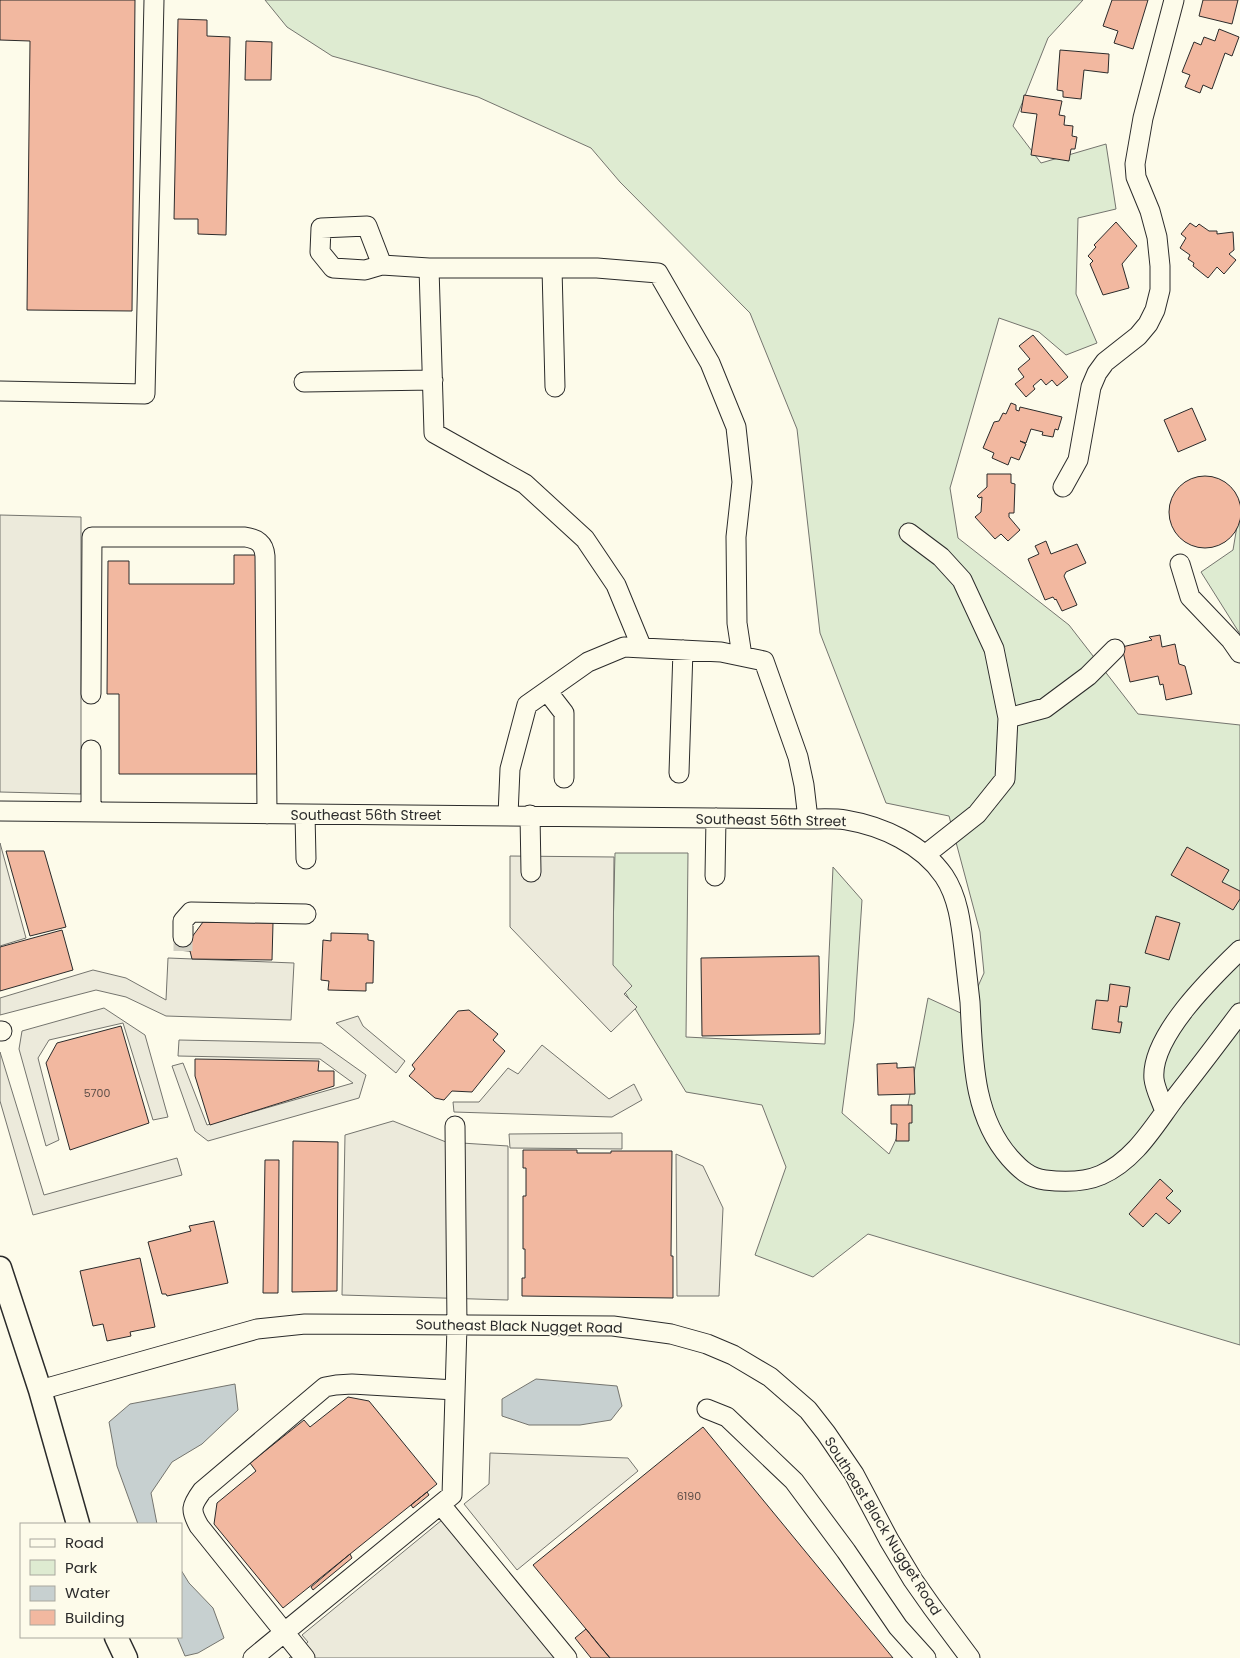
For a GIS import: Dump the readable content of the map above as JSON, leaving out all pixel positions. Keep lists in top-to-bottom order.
{
  "streets": {
    "street": ["Southeast 56th Street", "Southeast Black Nugget Road"]
  },
  "house_numbers": ["5700", "6190"],
  "legend": [
    "Road",
    "Park",
    "Water",
    "Building"
  ]
}
